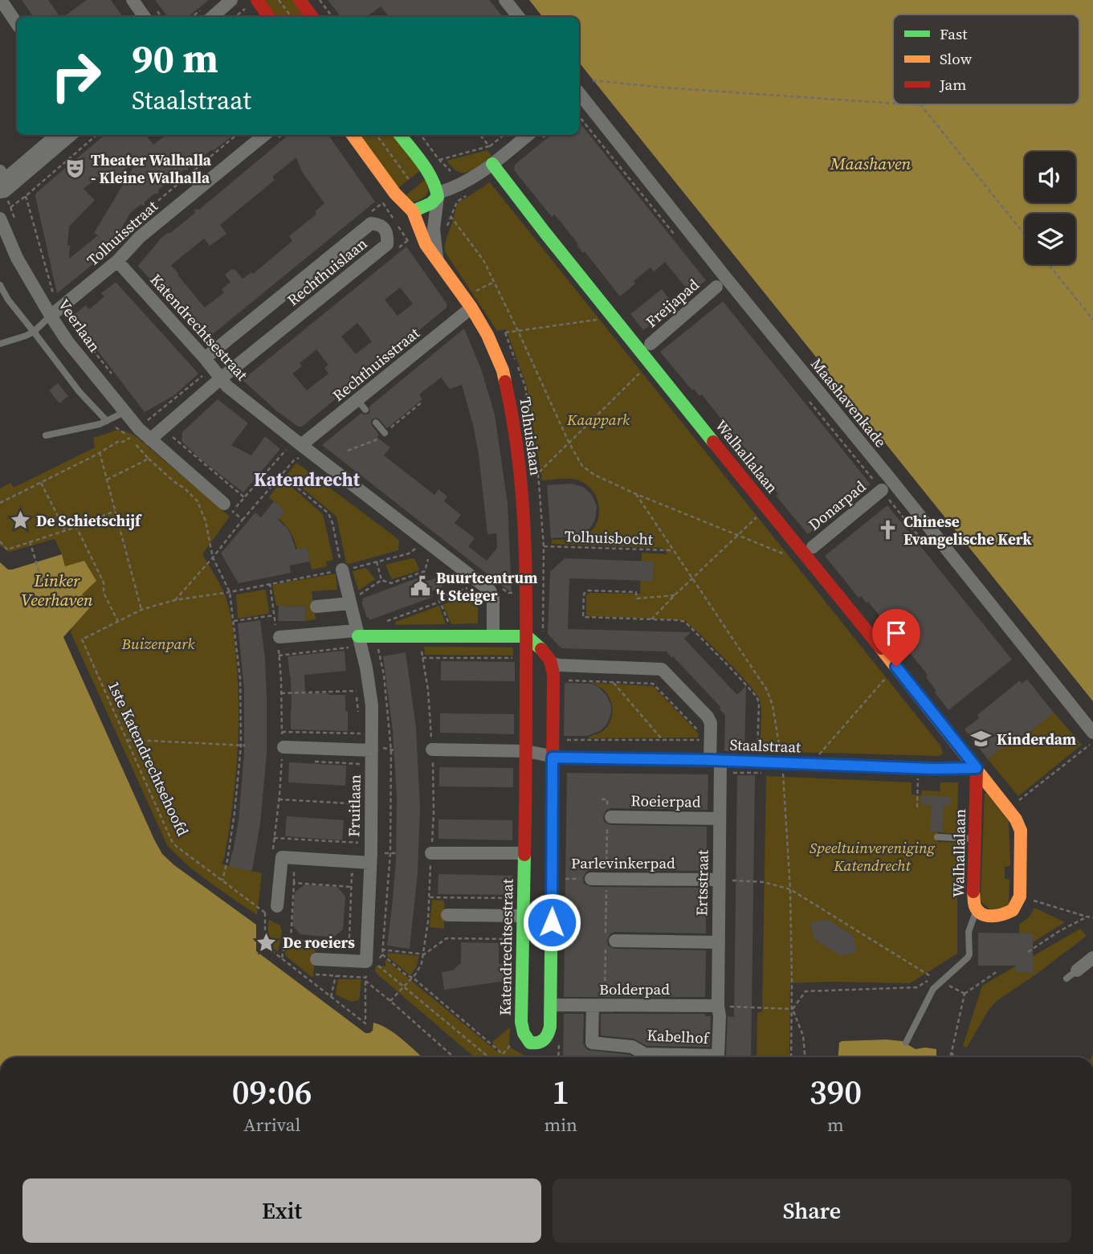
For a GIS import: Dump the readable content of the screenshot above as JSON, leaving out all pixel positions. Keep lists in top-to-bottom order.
{
  "streets": {
    "street": [
      "Tolhuisstraat",
      "Rechthuislaan",
      "Freijapad",
      "Veerlaan",
      "Katendrechtsestraat",
      "Rechthuisstraat",
      "Maashavenkade",
      "Tolhuislaan",
      "Walhallalaan",
      "Donarpad",
      "Staalstraat",
      "Roeierpad",
      "Fruitlaan",
      "Parlevinkerpad",
      "Ertsstraat",
      "Bolderpad",
      "Kabelhof"
    ],
    "path": ["Tolhuisbocht", "1ste Katendrechtsehoofd"]
  },
  "crossings": [
    ["Tolhuisstraat", "Veerlaan"],
    ["Tolhuisstraat", "Katendrechtsestraat"],
    ["Rechthuislaan", "Veerlaan"],
    ["Rechthuislaan", "Katendrechtsestraat"],
    ["Katendrechtsestraat", "Rechthuisstraat"],
    ["Katendrechtsestraat", "Tolhuislaan"],
    ["Katendrechtsestraat", "Staalstraat"],
    ["Katendrechtsestraat", "Ertsstraat"],
    ["Katendrechtsestraat", "Bolderpad"],
    ["Rechthuisstraat", "Tolhuislaan"],
    ["Maashavenkade", "Donarpad"],
    ["Walhallalaan", "Donarpad"],
    ["Walhallalaan", "Staalstraat"],
    ["Staalstraat", "Ertsstraat"],
    ["1ste Katendrechtsehoofd", "Fruitlaan"],
    ["Roeierpad", "Ertsstraat"],
    ["Parlevinkerpad", "Ertsstraat"],
    ["Ertsstraat", "Bolderpad"],
    ["Ertsstraat", "Kabelhof"],
    ["Bolderpad", "Kabelhof"]
  ],
  "districts": ["Katendrecht"],
  "water": ["Maashaven", "Linker Veerhaven"],
  "parks": ["Kaappark", "Buizenpark", "Speeltuinvereniging Katendrecht"],
  "places": {
    "theatre": ["Theater Walhalla - Kleine Walhalla"],
    "place": ["De Schietschijf", "De roeiers"],
    "church": ["Chinese Evangelische Kerk"],
    "public building": ["Buurtcentrum 't Steiger"],
    "school or university": ["Kinderdam"]
  },
  "legend": ["Fast", "Slow", "Jam"],
  "page": {
    "turn": ["90 m", "Staalstraat"],
    "eta": [
      "09:06",
      "Arrival",
      "1",
      "min",
      "390",
      "m"
    ],
    "buttons": ["Exit", "Share"]
  }
}
